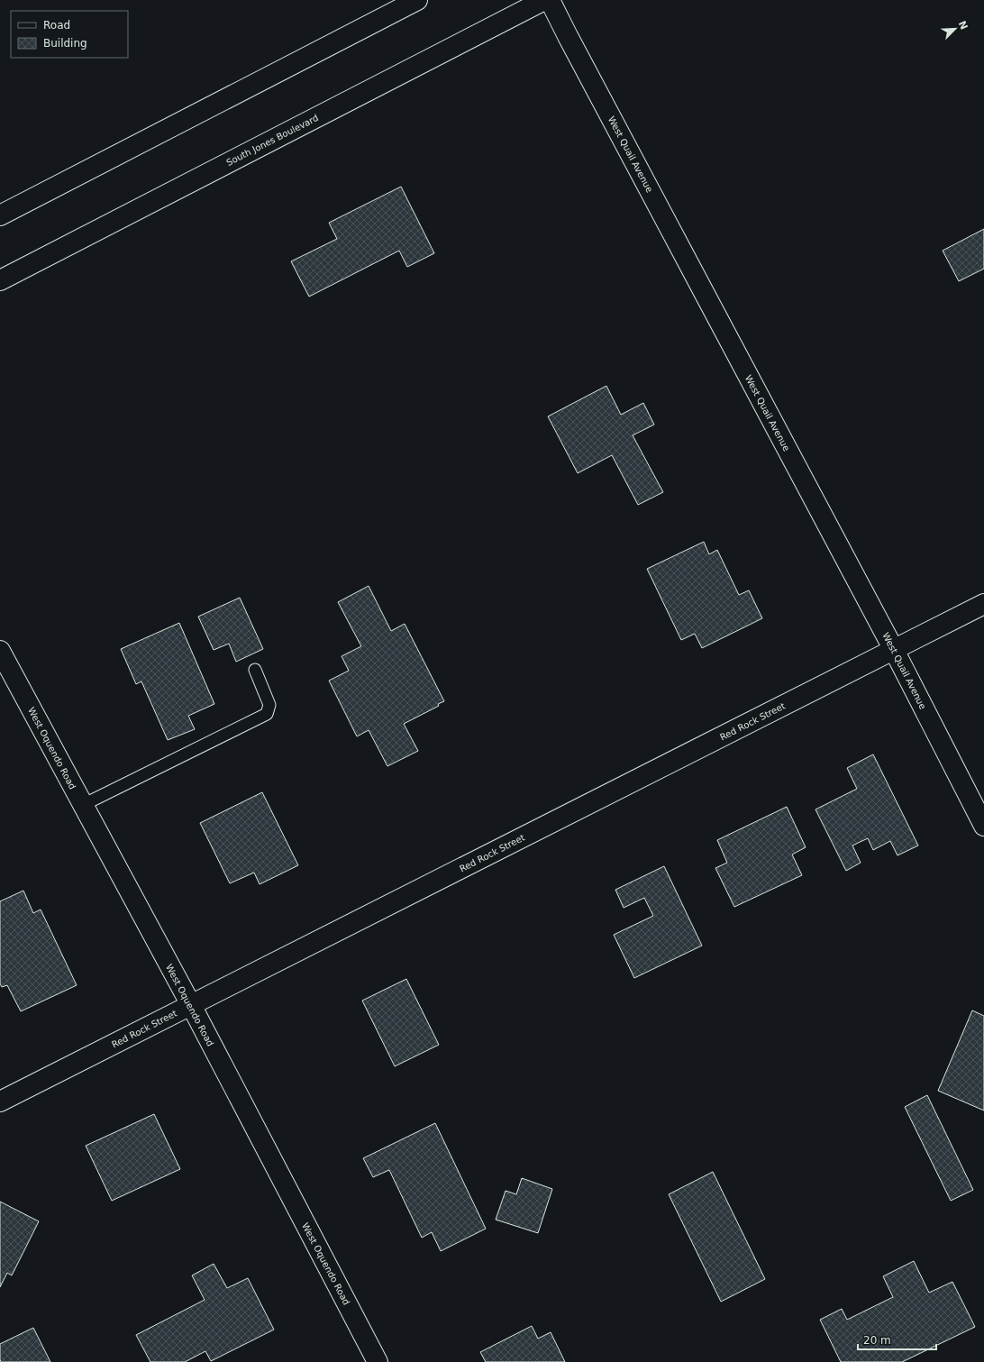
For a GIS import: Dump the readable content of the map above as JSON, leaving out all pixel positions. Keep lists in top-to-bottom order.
{
  "streets": {
    "street": [
      "South Jones Boulevard",
      "West Quail Avenue",
      "Red Rock Street",
      "West Oquendo Road"
    ]
  },
  "crossings": [
    ["West Quail Avenue", "Red Rock Street"],
    ["Red Rock Street", "West Oquendo Road"]
  ],
  "legend": ["Road", "Building"],
  "scale_bar": "20 m",
  "north": "top right"
}
